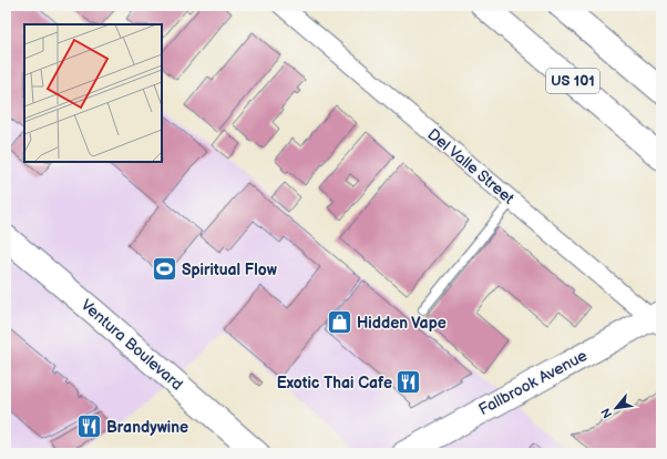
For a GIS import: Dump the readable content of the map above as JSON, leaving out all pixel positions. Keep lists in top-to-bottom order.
{
  "streets": {
    "main road": ["US 101", "Ventura Boulevard", "Fallbrook Avenue"],
    "street": ["Del Valle Street"]
  },
  "crossings": [
    ["Del Valle Street", "Fallbrook Avenue"]
  ],
  "places": {
    "sports": ["Spiritual Flow"],
    "shop": ["Hidden Vape"],
    "restaurant": ["Exotic Thai Cafe", "Brandywine"]
  },
  "north": "bottom left"
}
